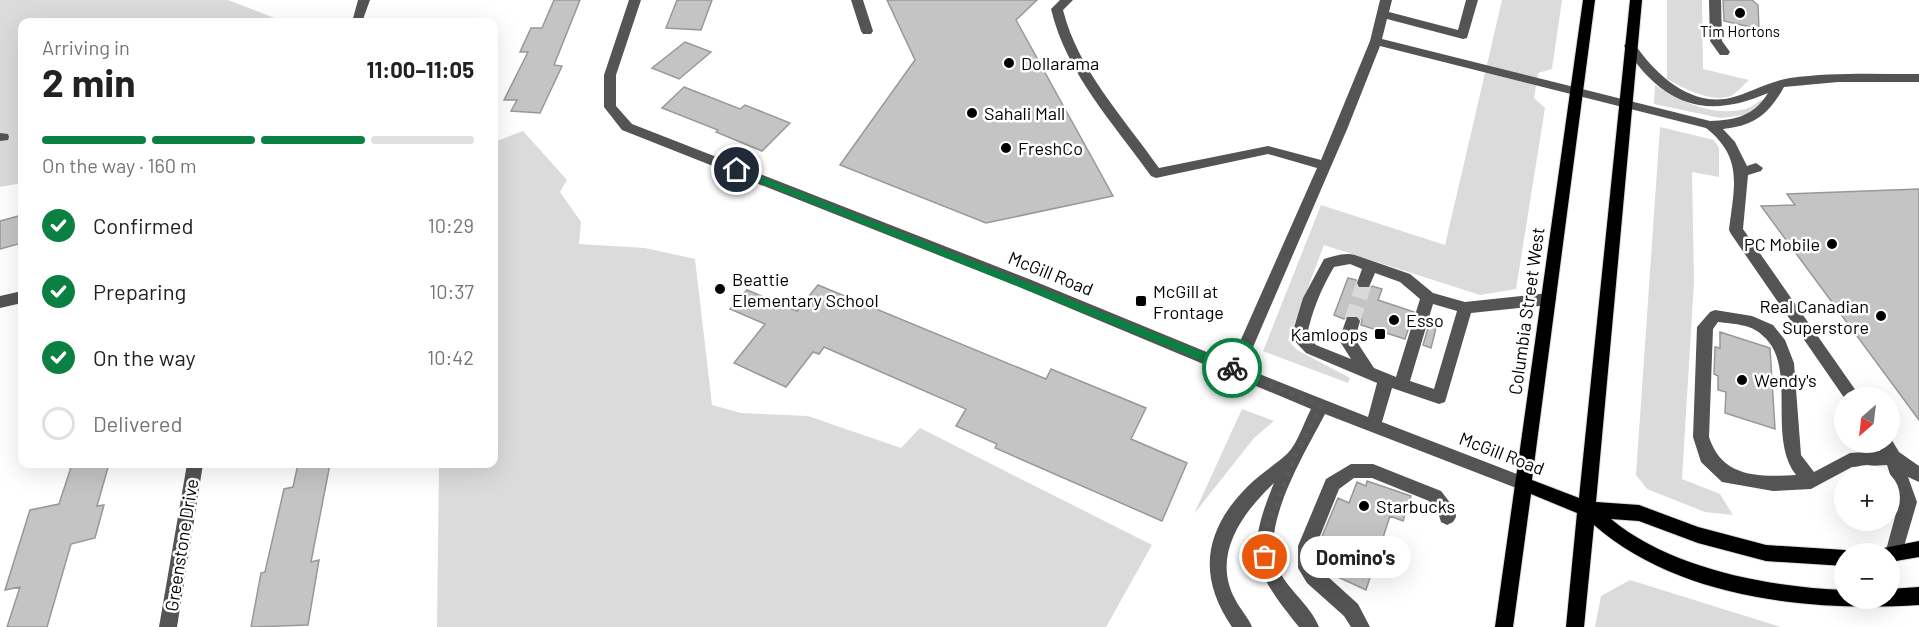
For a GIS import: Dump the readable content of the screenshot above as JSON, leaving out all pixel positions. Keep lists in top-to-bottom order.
{
  "streets": {
    "main road": ["McGill Road", "Columbia Street West"],
    "street": ["Greenstone Drive"]
  },
  "crossings": [
    ["McGill Road", "Columbia Street West"]
  ],
  "places": {
    "other": [
      "Tim Hortons",
      "Dollarama",
      "Sahali Mall",
      "FreshCo",
      "PC Mobile",
      "Beattie Elementary School",
      "Real Canadian Superstore",
      "Esso",
      "Wendy's",
      "Starbucks",
      "Domino's"
    ],
    "transit": ["McGill at Frontage", "Kamloops"]
  },
  "north": "bottom left",
  "page": {
    "heading": ["2 min", "Arriving in", "11:00–11:05"],
    "bar": "On the way · 160 m",
    "list": [
      ["Confirmed", "10:29"],
      ["Preparing", "10:37"],
      ["On the way", "10:42"],
      "Delivered"
    ],
    "map_buttons": ["+", "−"],
    "bubble": "Domino's"
  }
}
